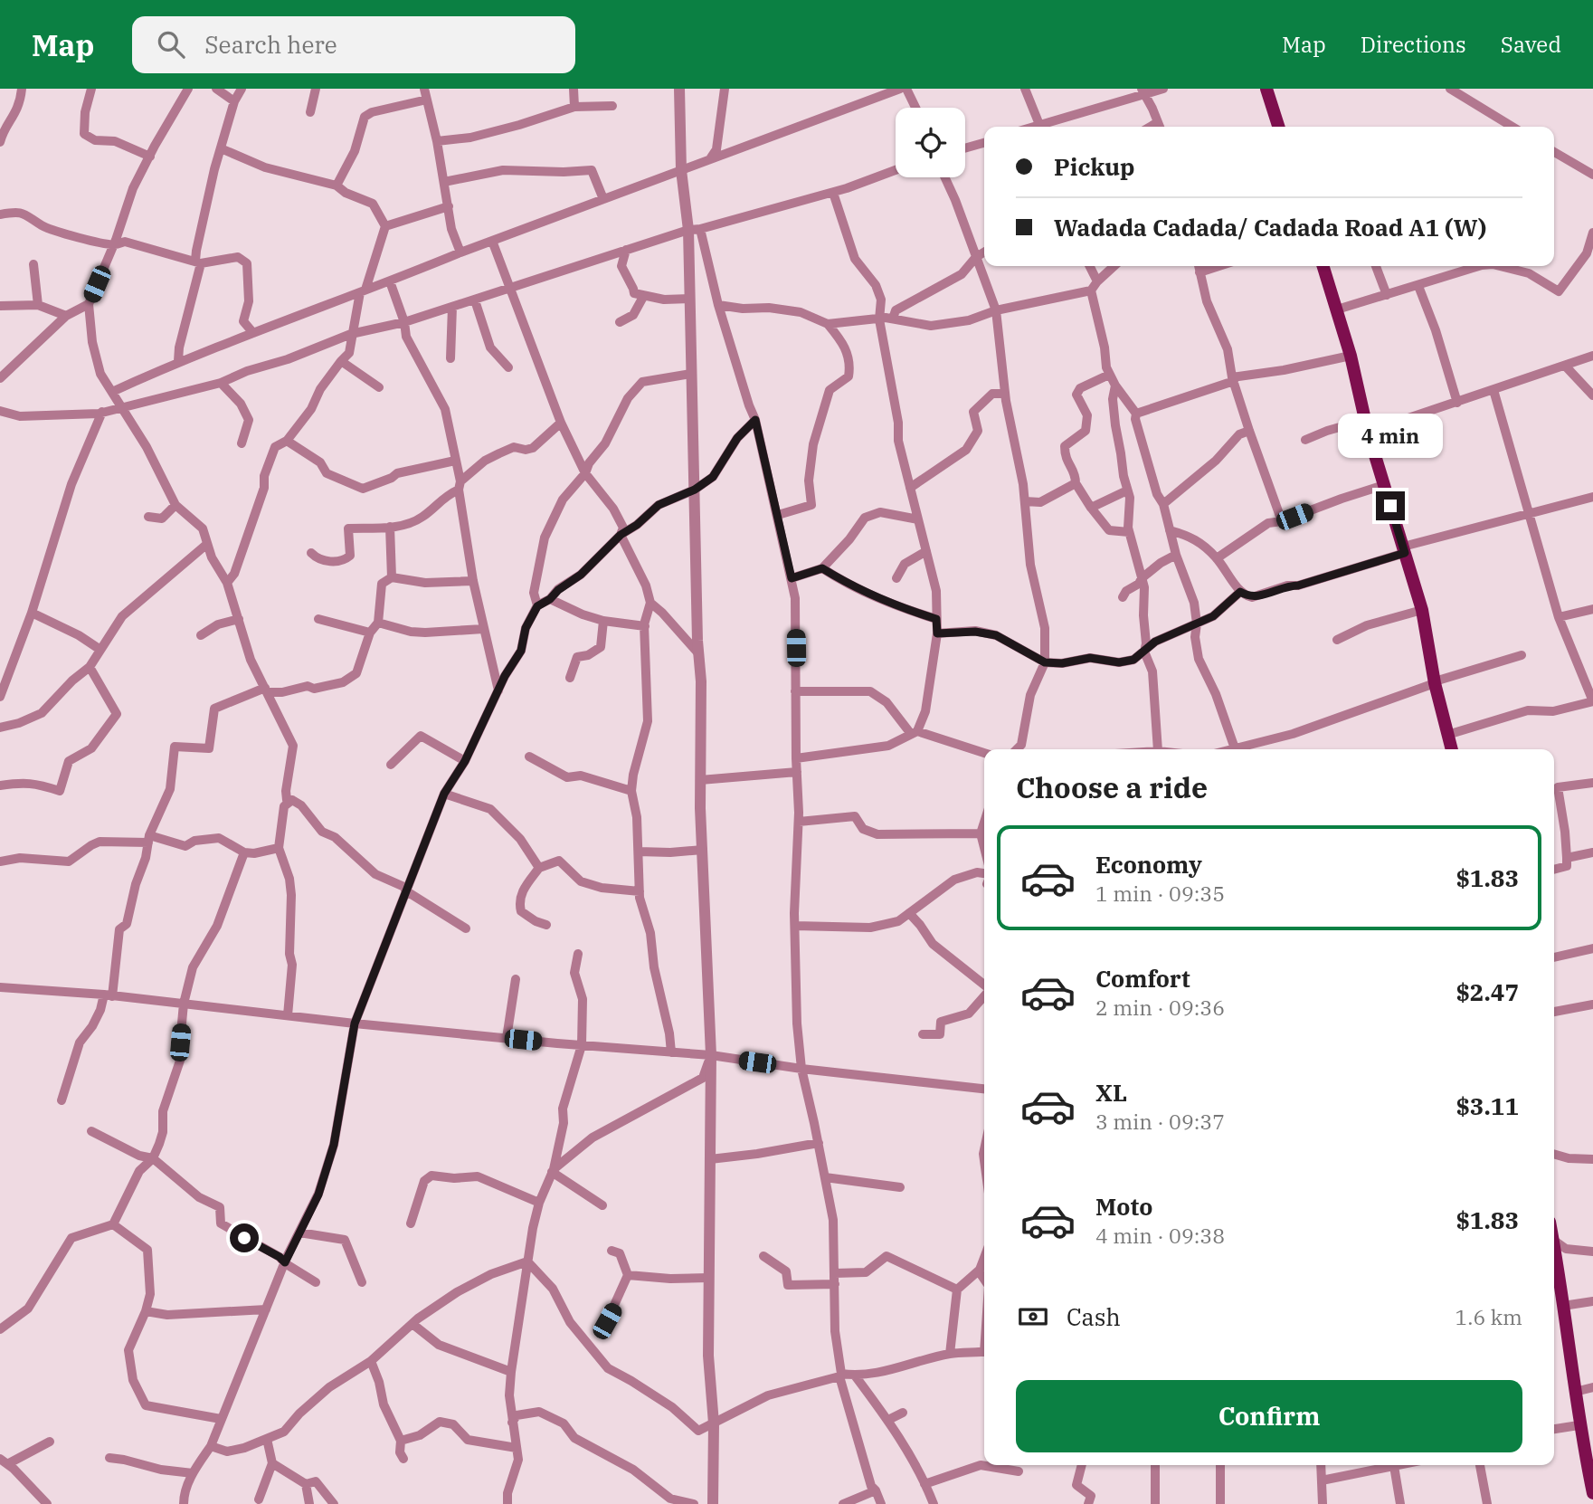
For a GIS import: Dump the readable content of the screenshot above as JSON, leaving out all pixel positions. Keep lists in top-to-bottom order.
{
  "page": {
    "header": "Map",
    "search": "Search here",
    "nav": ["Map", "Directions", "Saved"],
    "banner": ["Pickup", "Wadada Cadada/ Cadada Road A1 (W)"],
    "bubble": "4 min",
    "heading": "Choose a ride",
    "list": [
      {
        "name": "Economy",
        "note": "1 min · 09:35",
        "value": "$1.83"
      },
      {
        "name": "Comfort",
        "note": "2 min · 09:36",
        "value": "$2.47"
      },
      {
        "name": "XL",
        "note": "3 min · 09:37",
        "value": "$3.11"
      },
      {
        "name": "Moto",
        "note": "4 min · 09:38",
        "value": "$1.83"
      }
    ],
    "pay": ["Cash", "1.6 km"],
    "buttons": "Confirm"
  }
}
